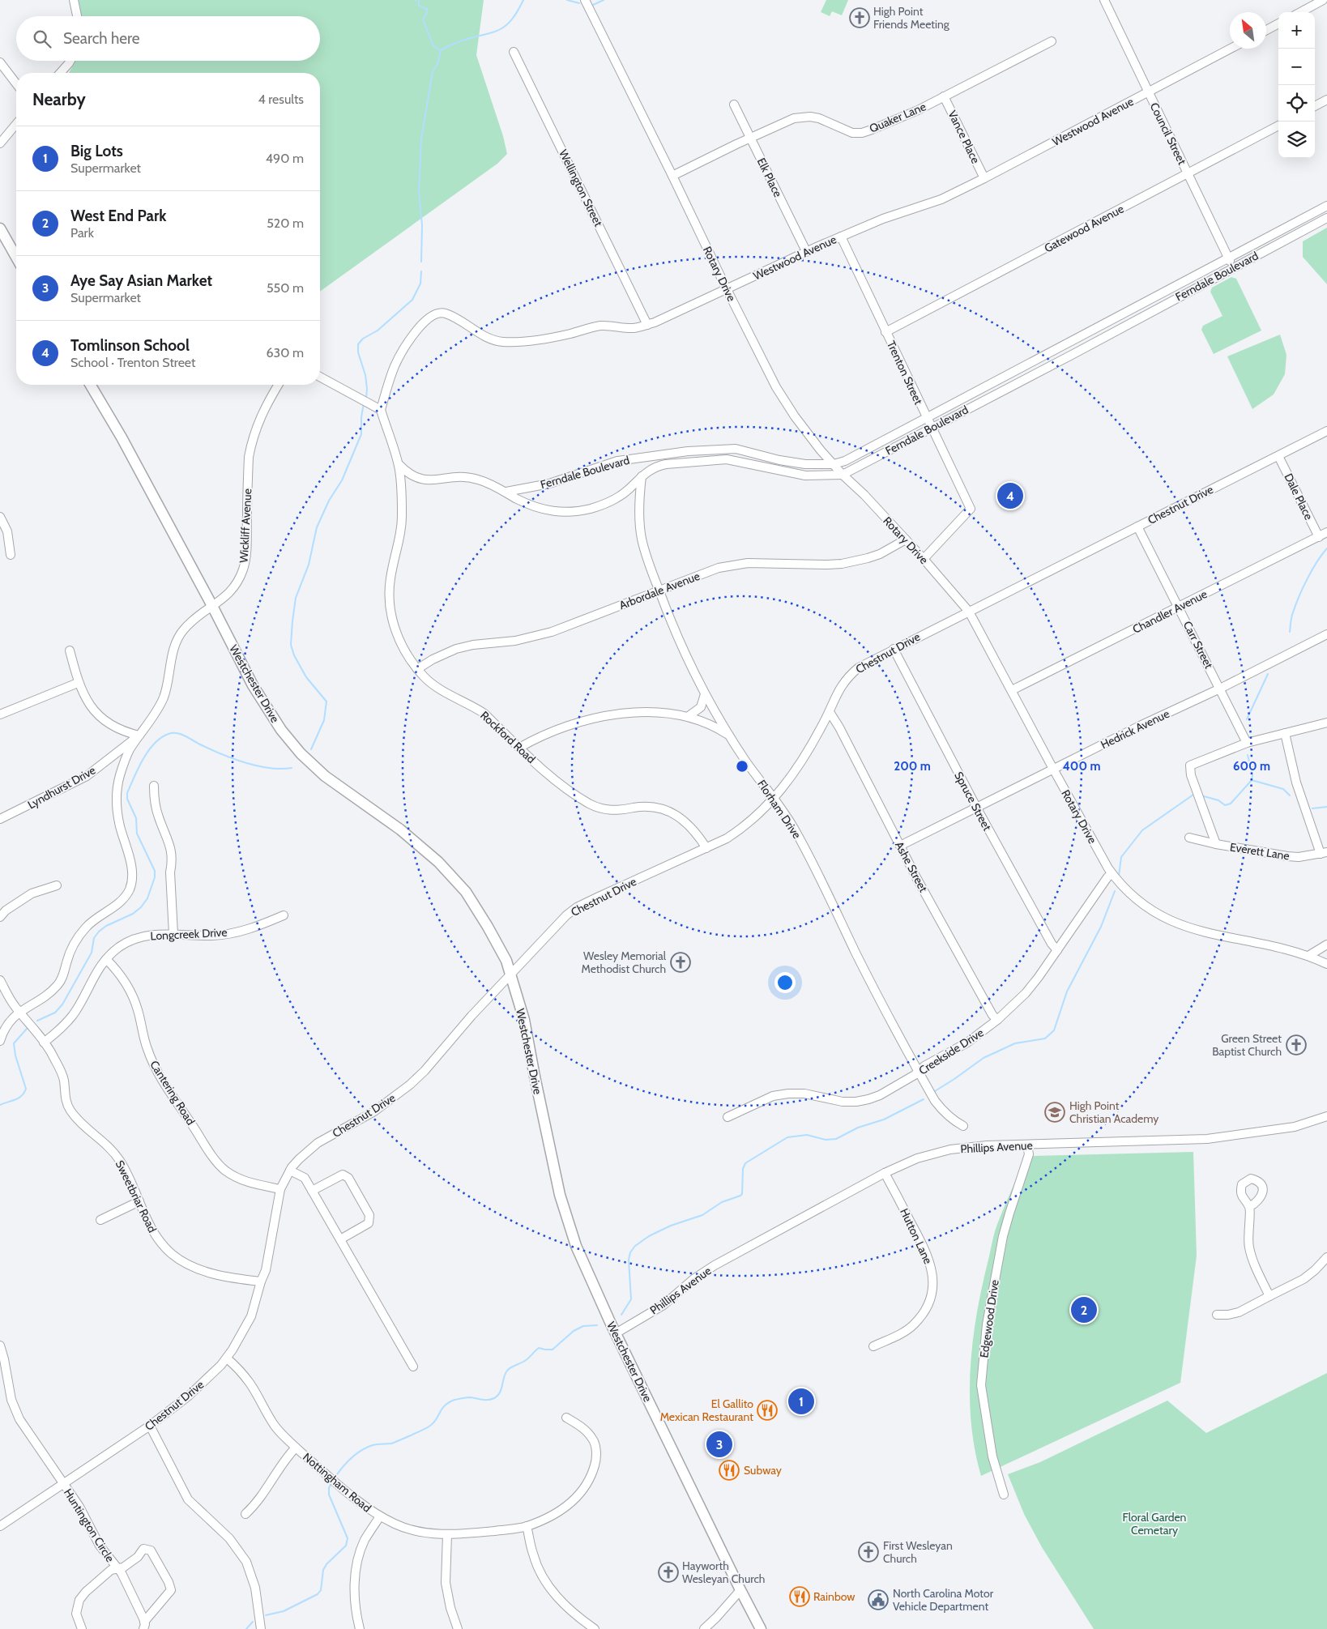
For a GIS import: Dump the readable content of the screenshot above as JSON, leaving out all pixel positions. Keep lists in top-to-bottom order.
{
  "streets": {
    "main road": ["Westchester Drive"],
    "street": [
      "Quaker Lane",
      "Westwood Avenue",
      "Council Street",
      "Vance Place",
      "Elk Place",
      "Wellington Street",
      "Gatewood Avenue",
      "Rotary Drive",
      "Ferndale Boulevard",
      "Trenton Street",
      "Dale Place",
      "Chestnut Drive",
      "Wickliff Avenue",
      "Arbordale Avenue",
      "Chandler Avenue",
      "Carr Street",
      "Hedrick Avenue",
      "Rockford Road",
      "Lyndhurst Drive",
      "Spruce Street",
      "Florham Drive",
      "Everett Lane",
      "Ashe Street",
      "Longcreek Drive",
      "Creekside Drive",
      "Cantering Road",
      "Phillips Avenue",
      "Sweetbriar Road",
      "Hutton Lane",
      "Edgewood Drive",
      "Nottingham Road",
      "Huntington Circle"
    ]
  },
  "crossings": [
    ["Quaker Lane", "Vance Place"],
    ["Quaker Lane", "Elk Place"],
    ["Quaker Lane", "Rotary Drive"],
    ["Westwood Avenue", "Council Street"],
    ["Westwood Avenue", "Vance Place"],
    ["Westwood Avenue", "Elk Place"],
    ["Westwood Avenue", "Wellington Street"],
    ["Westwood Avenue", "Rotary Drive"],
    ["Westwood Avenue", "Trenton Street"],
    ["Westwood Avenue", "Rockford Road"],
    ["Council Street", "Gatewood Avenue"],
    ["Council Street", "Ferndale Boulevard"],
    ["Gatewood Avenue", "Trenton Street"],
    ["Rotary Drive", "Ferndale Boulevard"],
    ["Rotary Drive", "Trenton Street"],
    ["Rotary Drive", "Chestnut Drive"],
    ["Rotary Drive", "Arbordale Avenue"],
    ["Rotary Drive", "Chandler Avenue"],
    ["Rotary Drive", "Hedrick Avenue"],
    ["Rotary Drive", "Creekside Drive"],
    ["Ferndale Boulevard", "Trenton Street"],
    ["Ferndale Boulevard", "Rockford Road"],
    ["Ferndale Boulevard", "Florham Drive"],
    ["Dale Place", "Chestnut Drive"],
    ["Dale Place", "Chandler Avenue"],
    ["Chestnut Drive", "Carr Street"],
    ["Chestnut Drive", "Westchester Drive"],
    ["Chestnut Drive", "Rockford Road"],
    ["Chestnut Drive", "Spruce Street"],
    ["Chestnut Drive", "Florham Drive"],
    ["Chestnut Drive", "Ashe Street"],
    ["Chestnut Drive", "Cantering Road"],
    ["Chestnut Drive", "Sweetbriar Road"],
    ["Chestnut Drive", "Nottingham Road"],
    ["Chestnut Drive", "Huntington Circle"],
    ["Wickliff Avenue", "Westchester Drive"],
    ["Wickliff Avenue", "Lyndhurst Drive"],
    ["Wickliff Avenue", "Sweetbriar Road"],
    ["Arbordale Avenue", "Rockford Road"],
    ["Arbordale Avenue", "Florham Drive"],
    ["Chandler Avenue", "Carr Street"],
    ["Carr Street", "Hedrick Avenue"],
    ["Carr Street", "Everett Lane"],
    ["Westchester Drive", "Phillips Avenue"],
    ["Hedrick Avenue", "Spruce Street"],
    ["Hedrick Avenue", "Ashe Street"],
    ["Spruce Street", "Creekside Drive"],
    ["Florham Drive", "Creekside Drive"],
    ["Ashe Street", "Creekside Drive"],
    ["Longcreek Drive", "Cantering Road"],
    ["Longcreek Drive", "Sweetbriar Road"],
    ["Phillips Avenue", "Hutton Lane"],
    ["Phillips Avenue", "Edgewood Drive"]
  ],
  "parks": ["Floral Garden Cemetary"],
  "places": {
    "church": [
      "High Point Friends Meeting",
      "Wesley Memorial Methodist Church",
      "Green Street Baptist Church",
      "First Wesleyan Church",
      "Hayworth Wesleyan Church"
    ],
    "school or university": ["High Point Christian Academy"],
    "restaurant": ["El Gallito Mexican Restaurant", "Subway", "Rainbow"],
    "public building": ["North Carolina Motor Vehicle Department"]
  },
  "north": "top left",
  "page": {
    "map_buttons": ["+", "−"],
    "search": "Search here",
    "heading": ["Nearby", "4 results"],
    "list": [
      {
        "mark": "1",
        "name": "Big Lots",
        "note": "Supermarket",
        "value": "490 m"
      },
      {
        "mark": "2",
        "name": "West End Park",
        "note": "Park",
        "value": "520 m"
      },
      {
        "mark": "3",
        "name": "Aye Say Asian Market",
        "note": "Supermarket",
        "value": "550 m"
      },
      {
        "mark": "4",
        "name": "Tomlinson School",
        "note": "School · Trenton Street",
        "value": "630 m"
      }
    ],
    "pins": [
      "4",
      "2",
      "1",
      "3"
    ]
  },
  "rings": ["200 m", "400 m", "600 m"]
}
